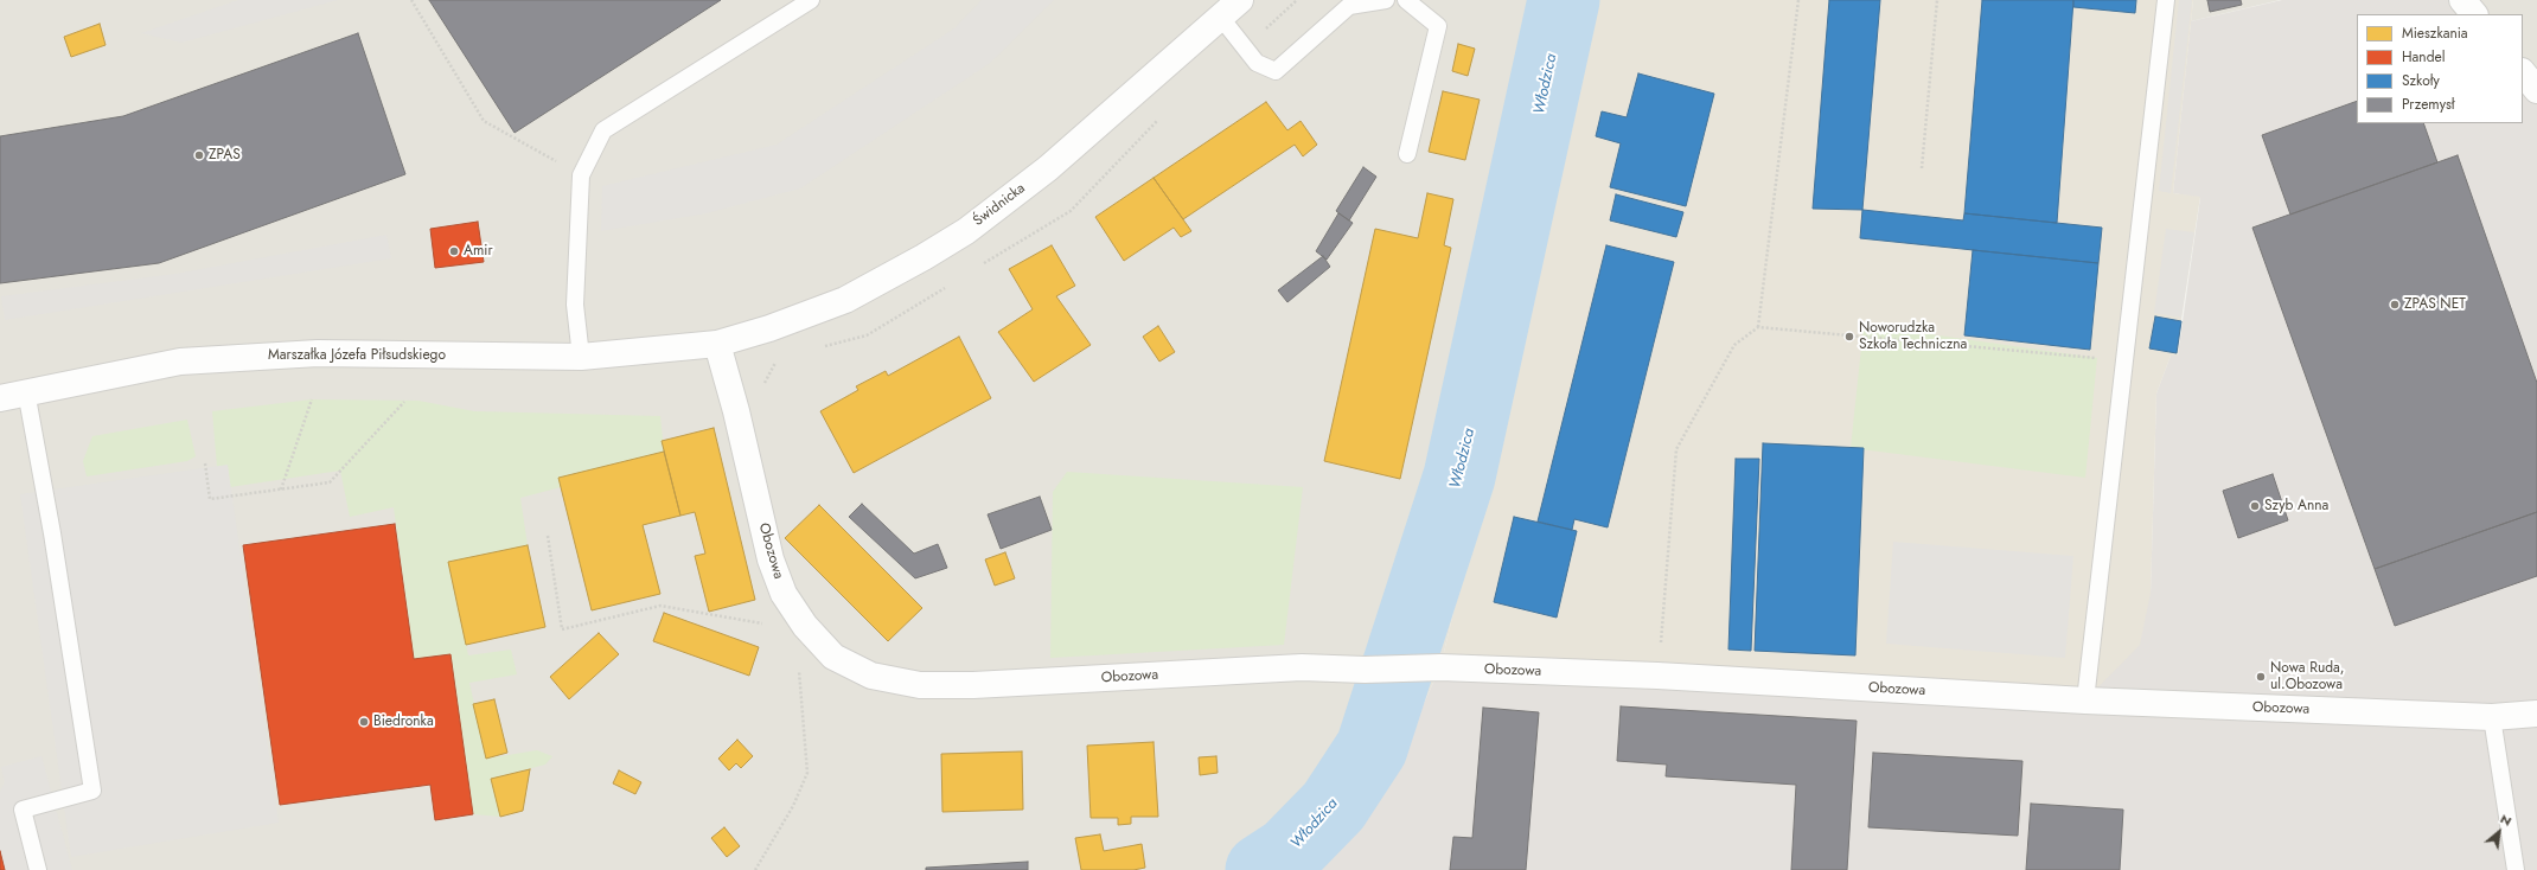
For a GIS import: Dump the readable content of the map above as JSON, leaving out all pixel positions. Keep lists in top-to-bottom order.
{
  "streets": {
    "street": ["Świdnicka", "Marszałka Józefa Piłsudskiego", "Obozowa"]
  },
  "crossings": [
    ["Świdnicka", "Marszałka Józefa Piłsudskiego"],
    ["Świdnicka", "Obozowa"],
    ["Marszałka Józefa Piłsudskiego", "Obozowa"]
  ],
  "water": ["Włodzica"],
  "places": [
    "ZPAS",
    "Amir",
    "ZPAS NET",
    "Noworudzka Szkoła Techniczna",
    "Szyb Anna",
    "Nowa Ruda, ul.Obozowa",
    "Biedronka"
  ],
  "legend": [
    "Mieszkania",
    "Handel",
    "Szkoły",
    "Przemysł"
  ],
  "north": "top right"
}
